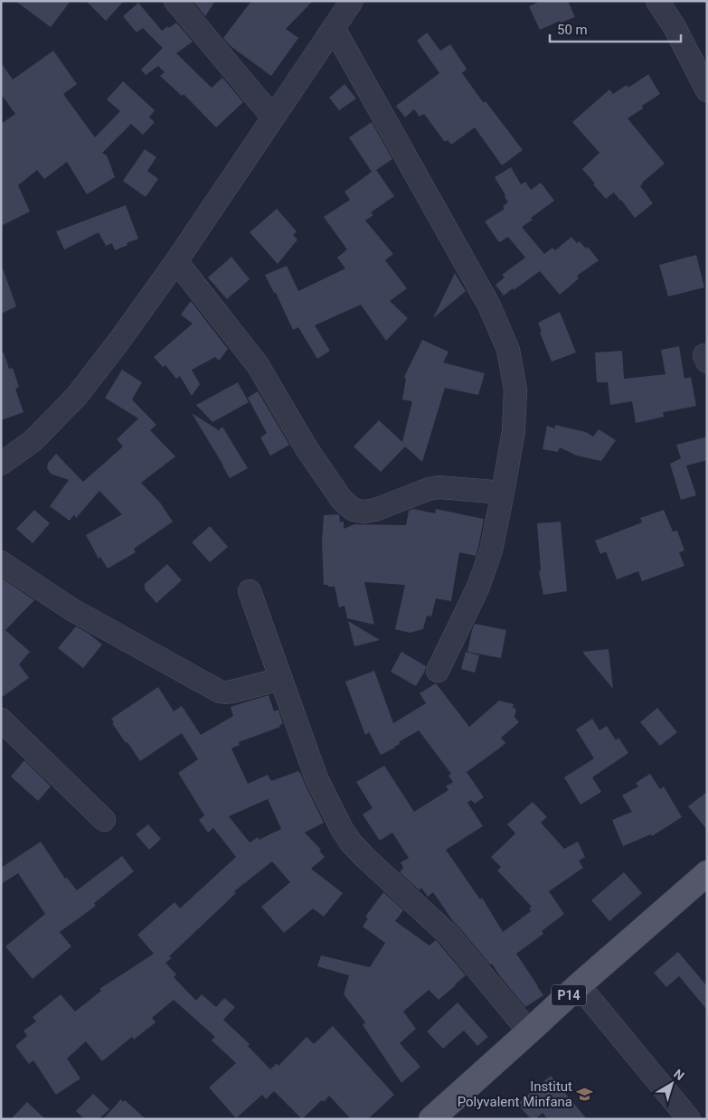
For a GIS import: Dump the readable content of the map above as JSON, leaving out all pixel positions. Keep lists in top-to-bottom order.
{
  "streets": {
    "main road": ["P14"]
  },
  "places": {
    "school or university": ["Institut Polyvalent Minfana"]
  },
  "scale_bar": "50 m",
  "north": "top right"
}
